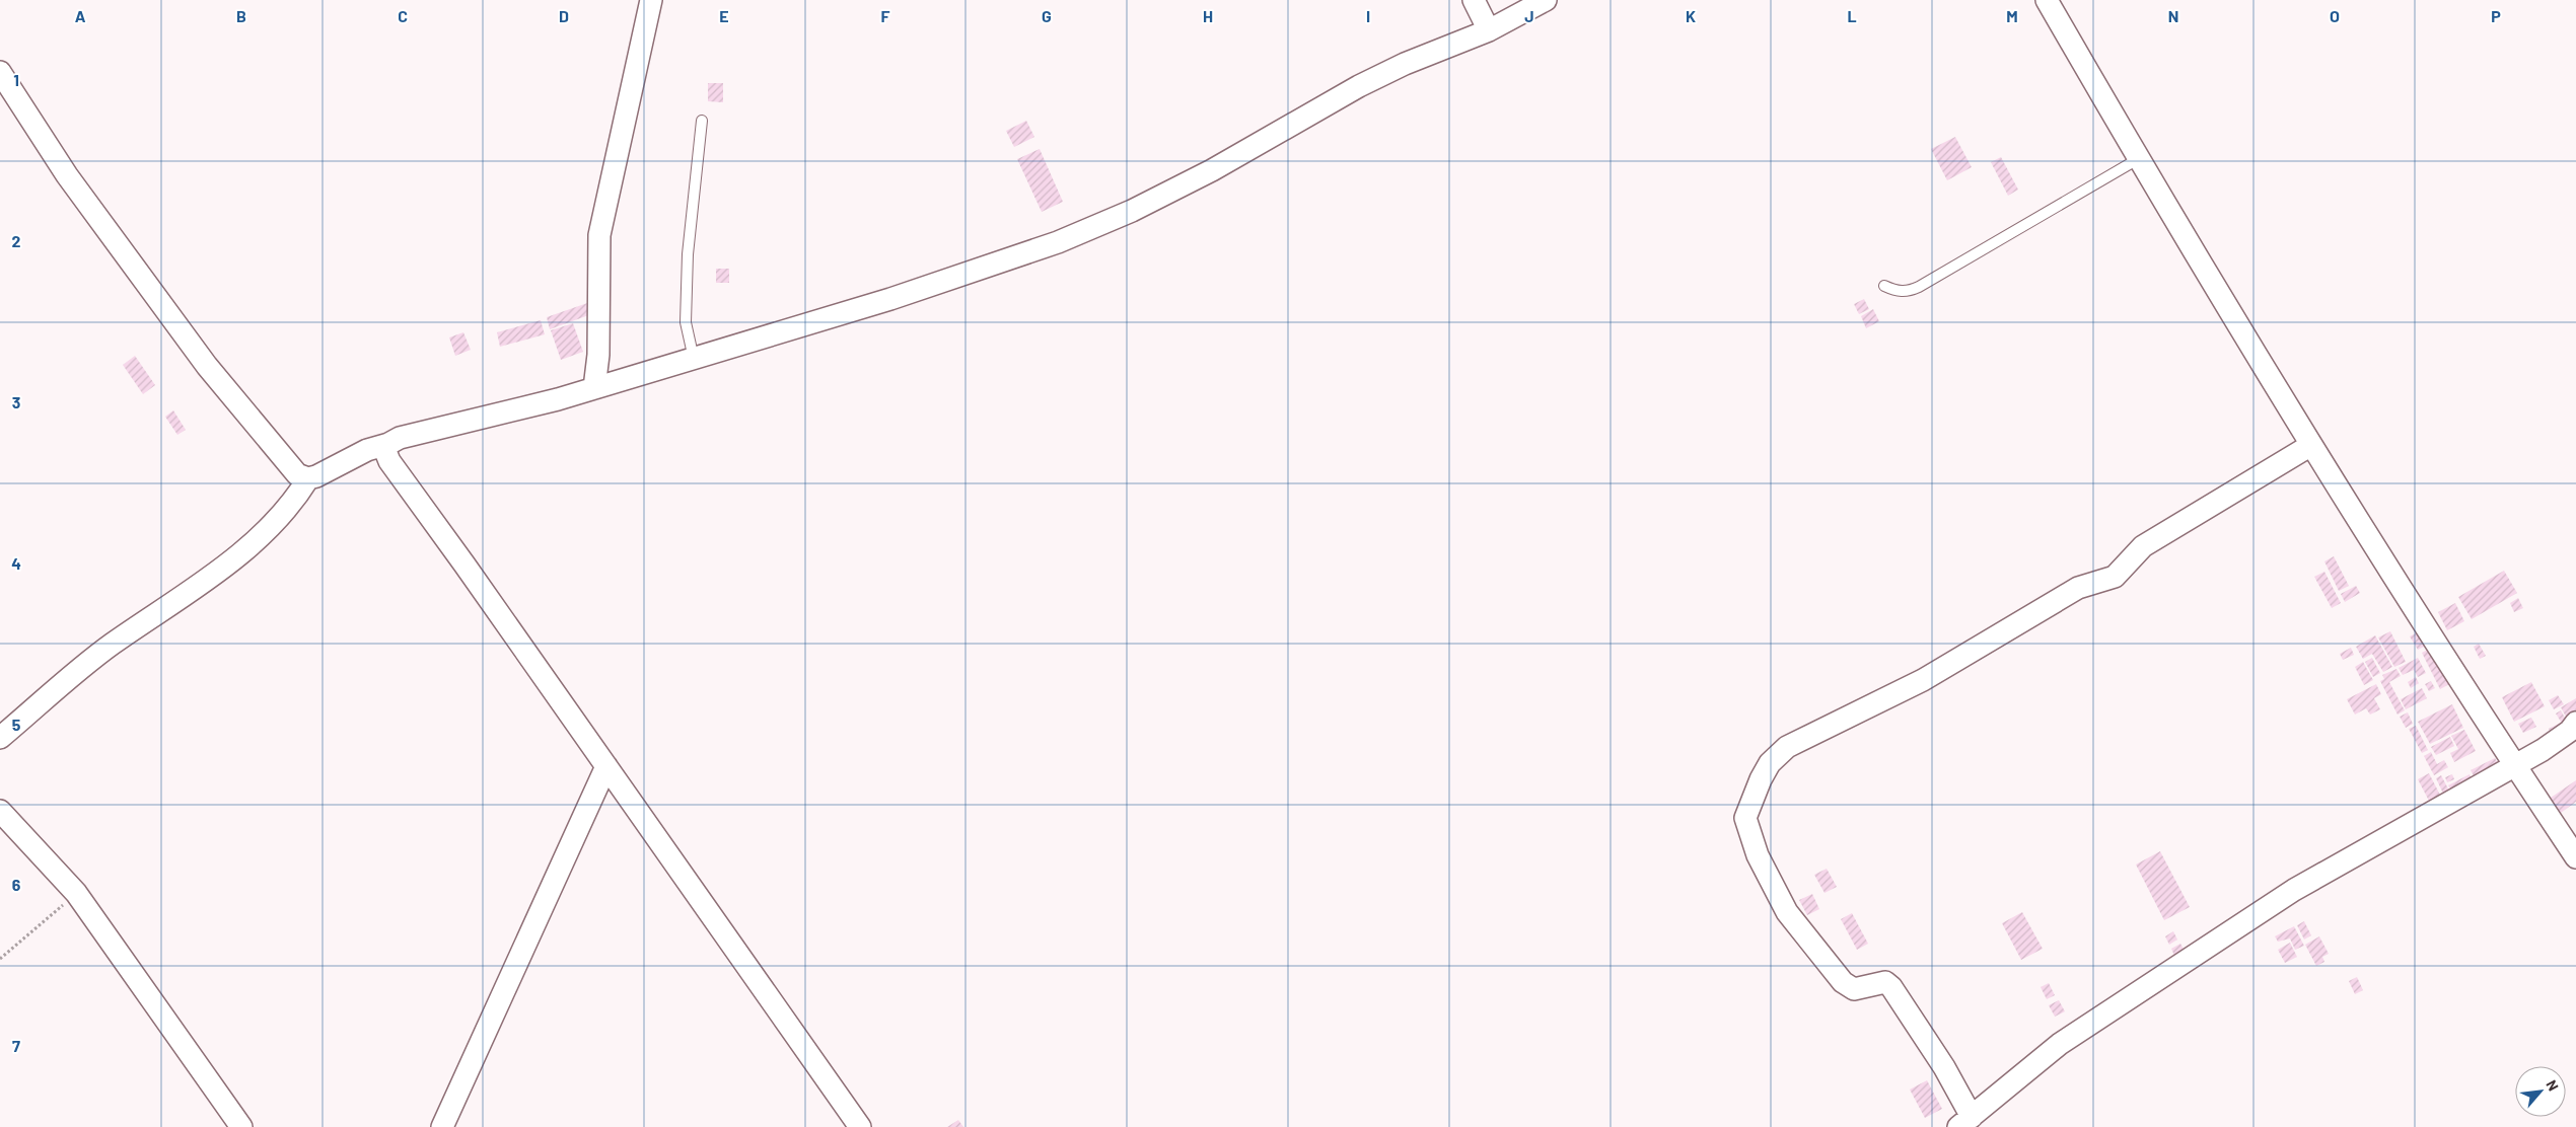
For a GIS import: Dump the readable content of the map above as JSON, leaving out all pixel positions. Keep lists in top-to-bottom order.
{
  "north": "top right",
  "grid": {
    "columns": [
      "A",
      "B",
      "C",
      "D",
      "E",
      "F",
      "G",
      "H",
      "I",
      "J",
      "K",
      "L",
      "M",
      "N",
      "O",
      "P"
    ],
    "rows": [
      "1",
      "2",
      "3",
      "4",
      "5",
      "6",
      "7"
    ]
  }
}
